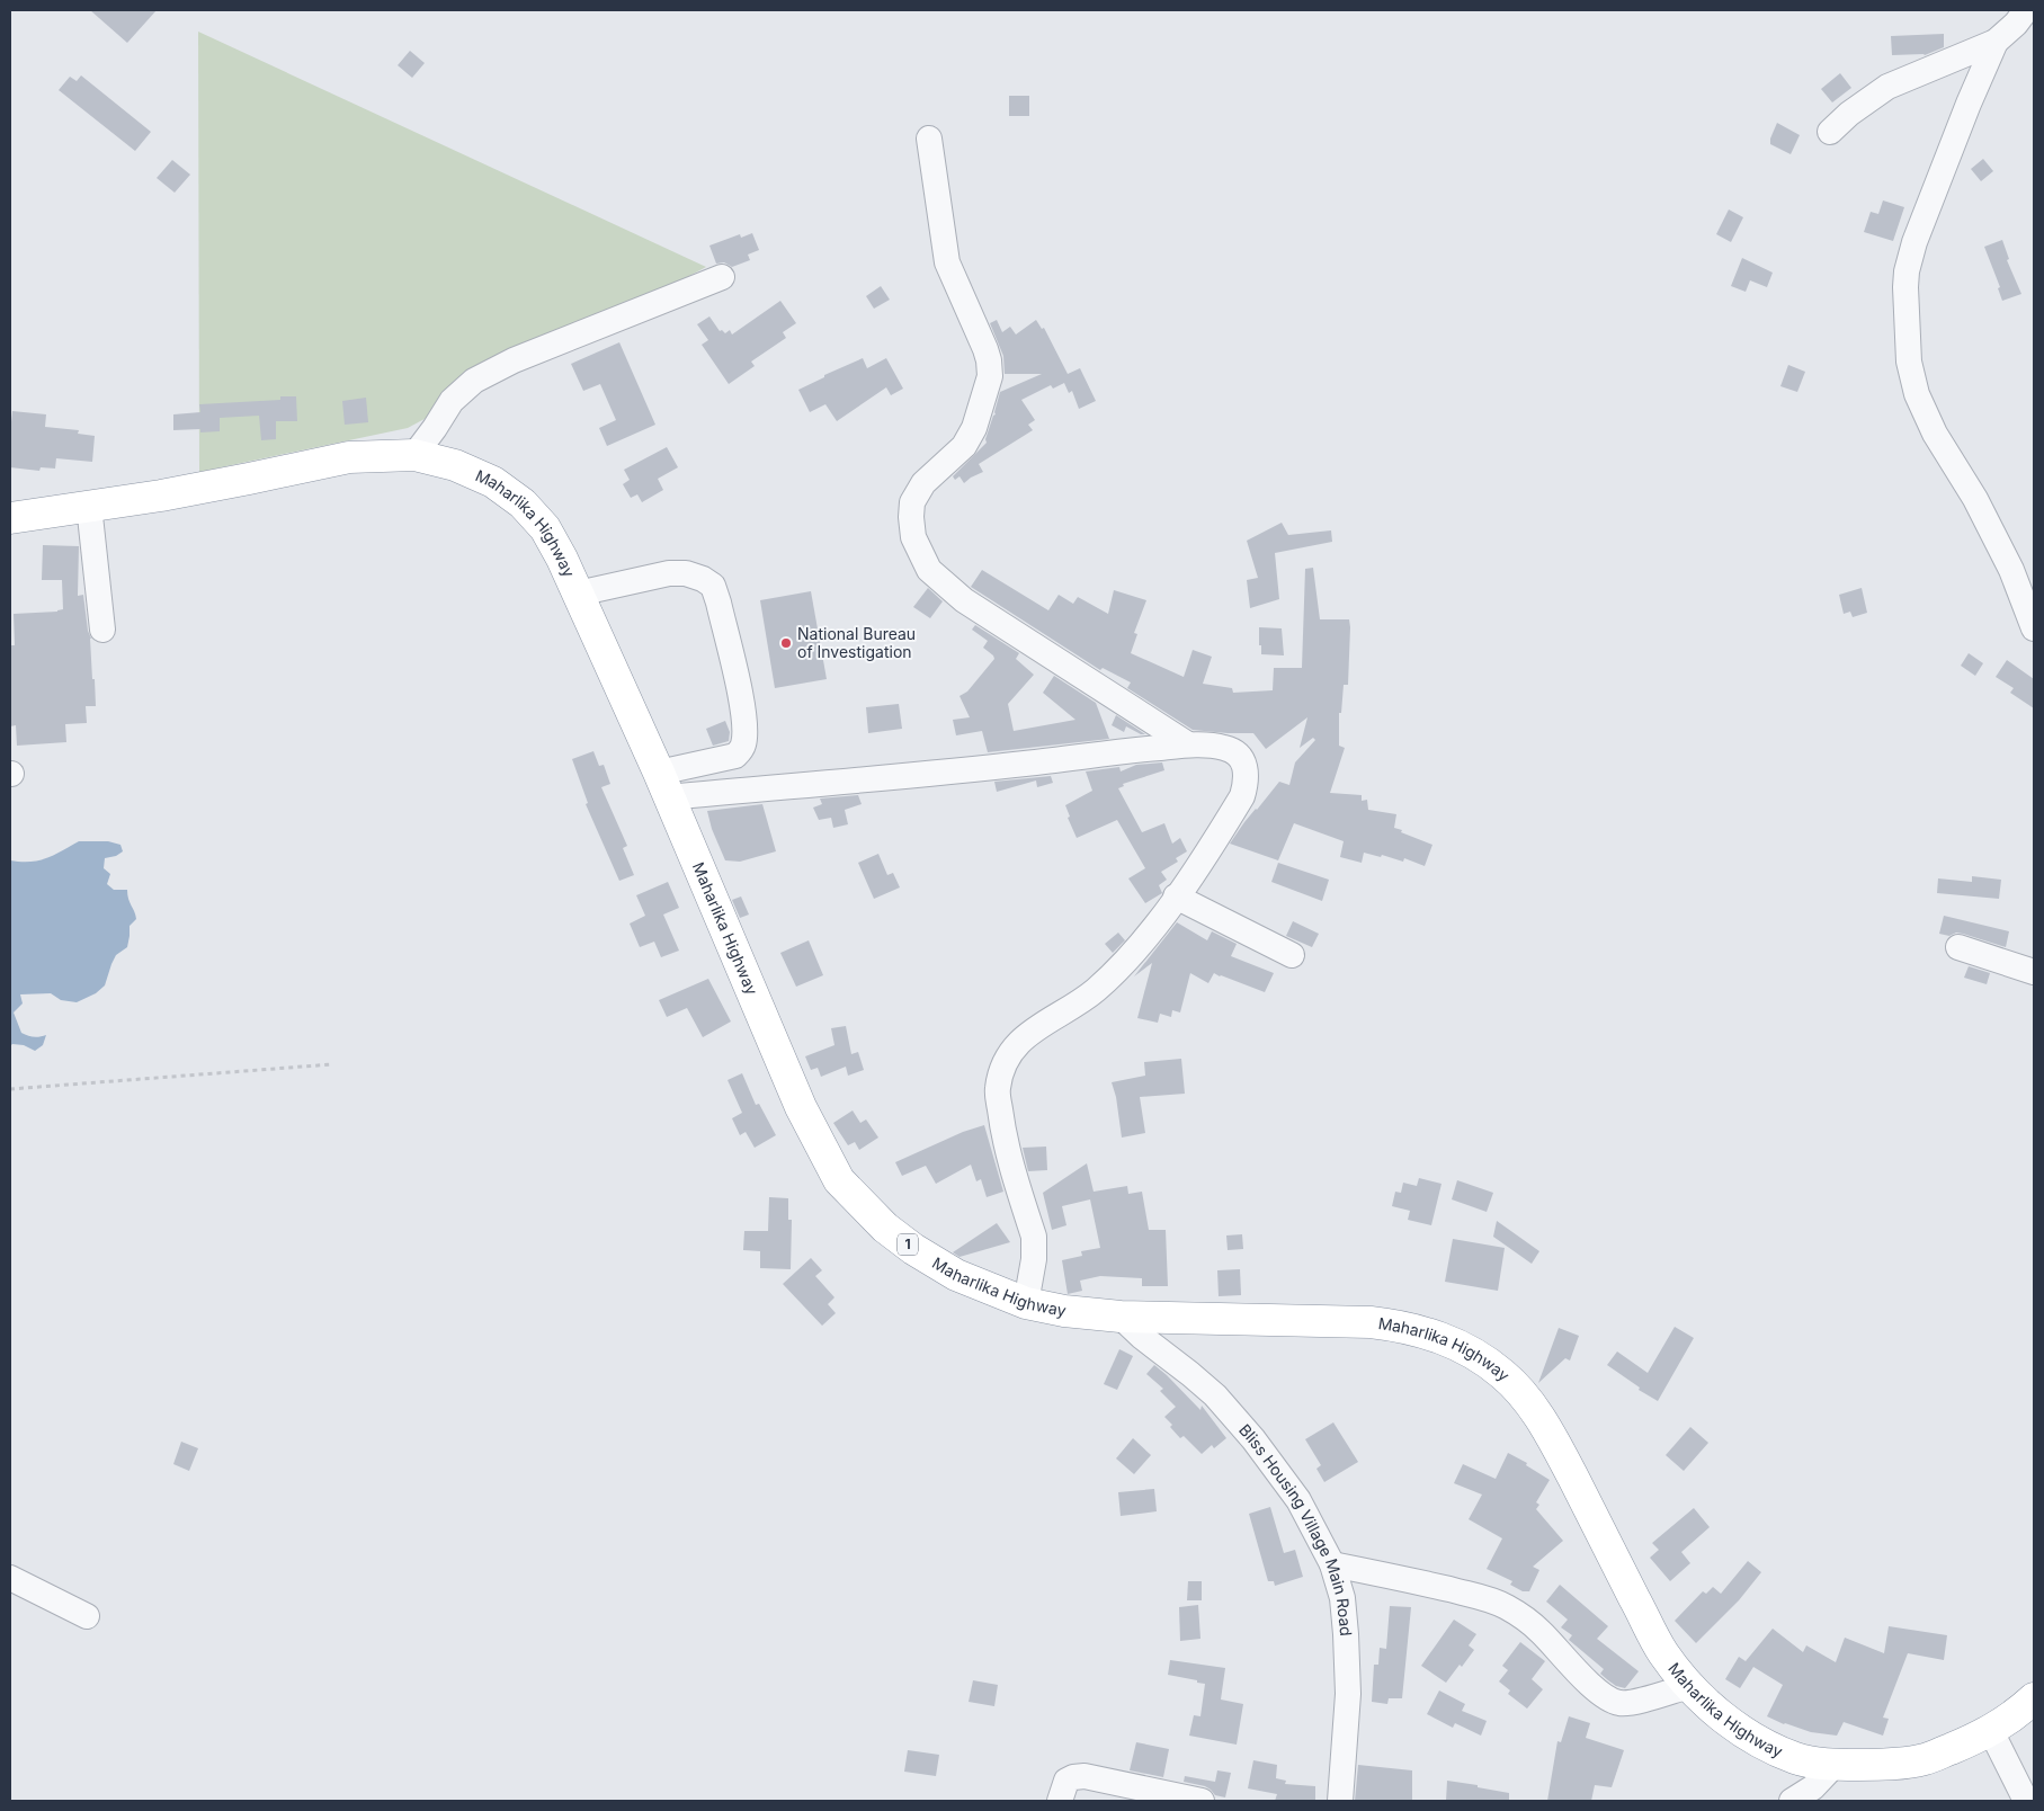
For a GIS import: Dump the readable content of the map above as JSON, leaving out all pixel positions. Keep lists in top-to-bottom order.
{
  "streets": {
    "highway": ["Maharlika Highway", "1"],
    "street": ["Bliss Housing Village Main Road"]
  },
  "crossings": [
    ["Maharlika Highway", "Bliss Housing Village Main Road"]
  ],
  "places": ["National Bureau of Investigation"]
}
